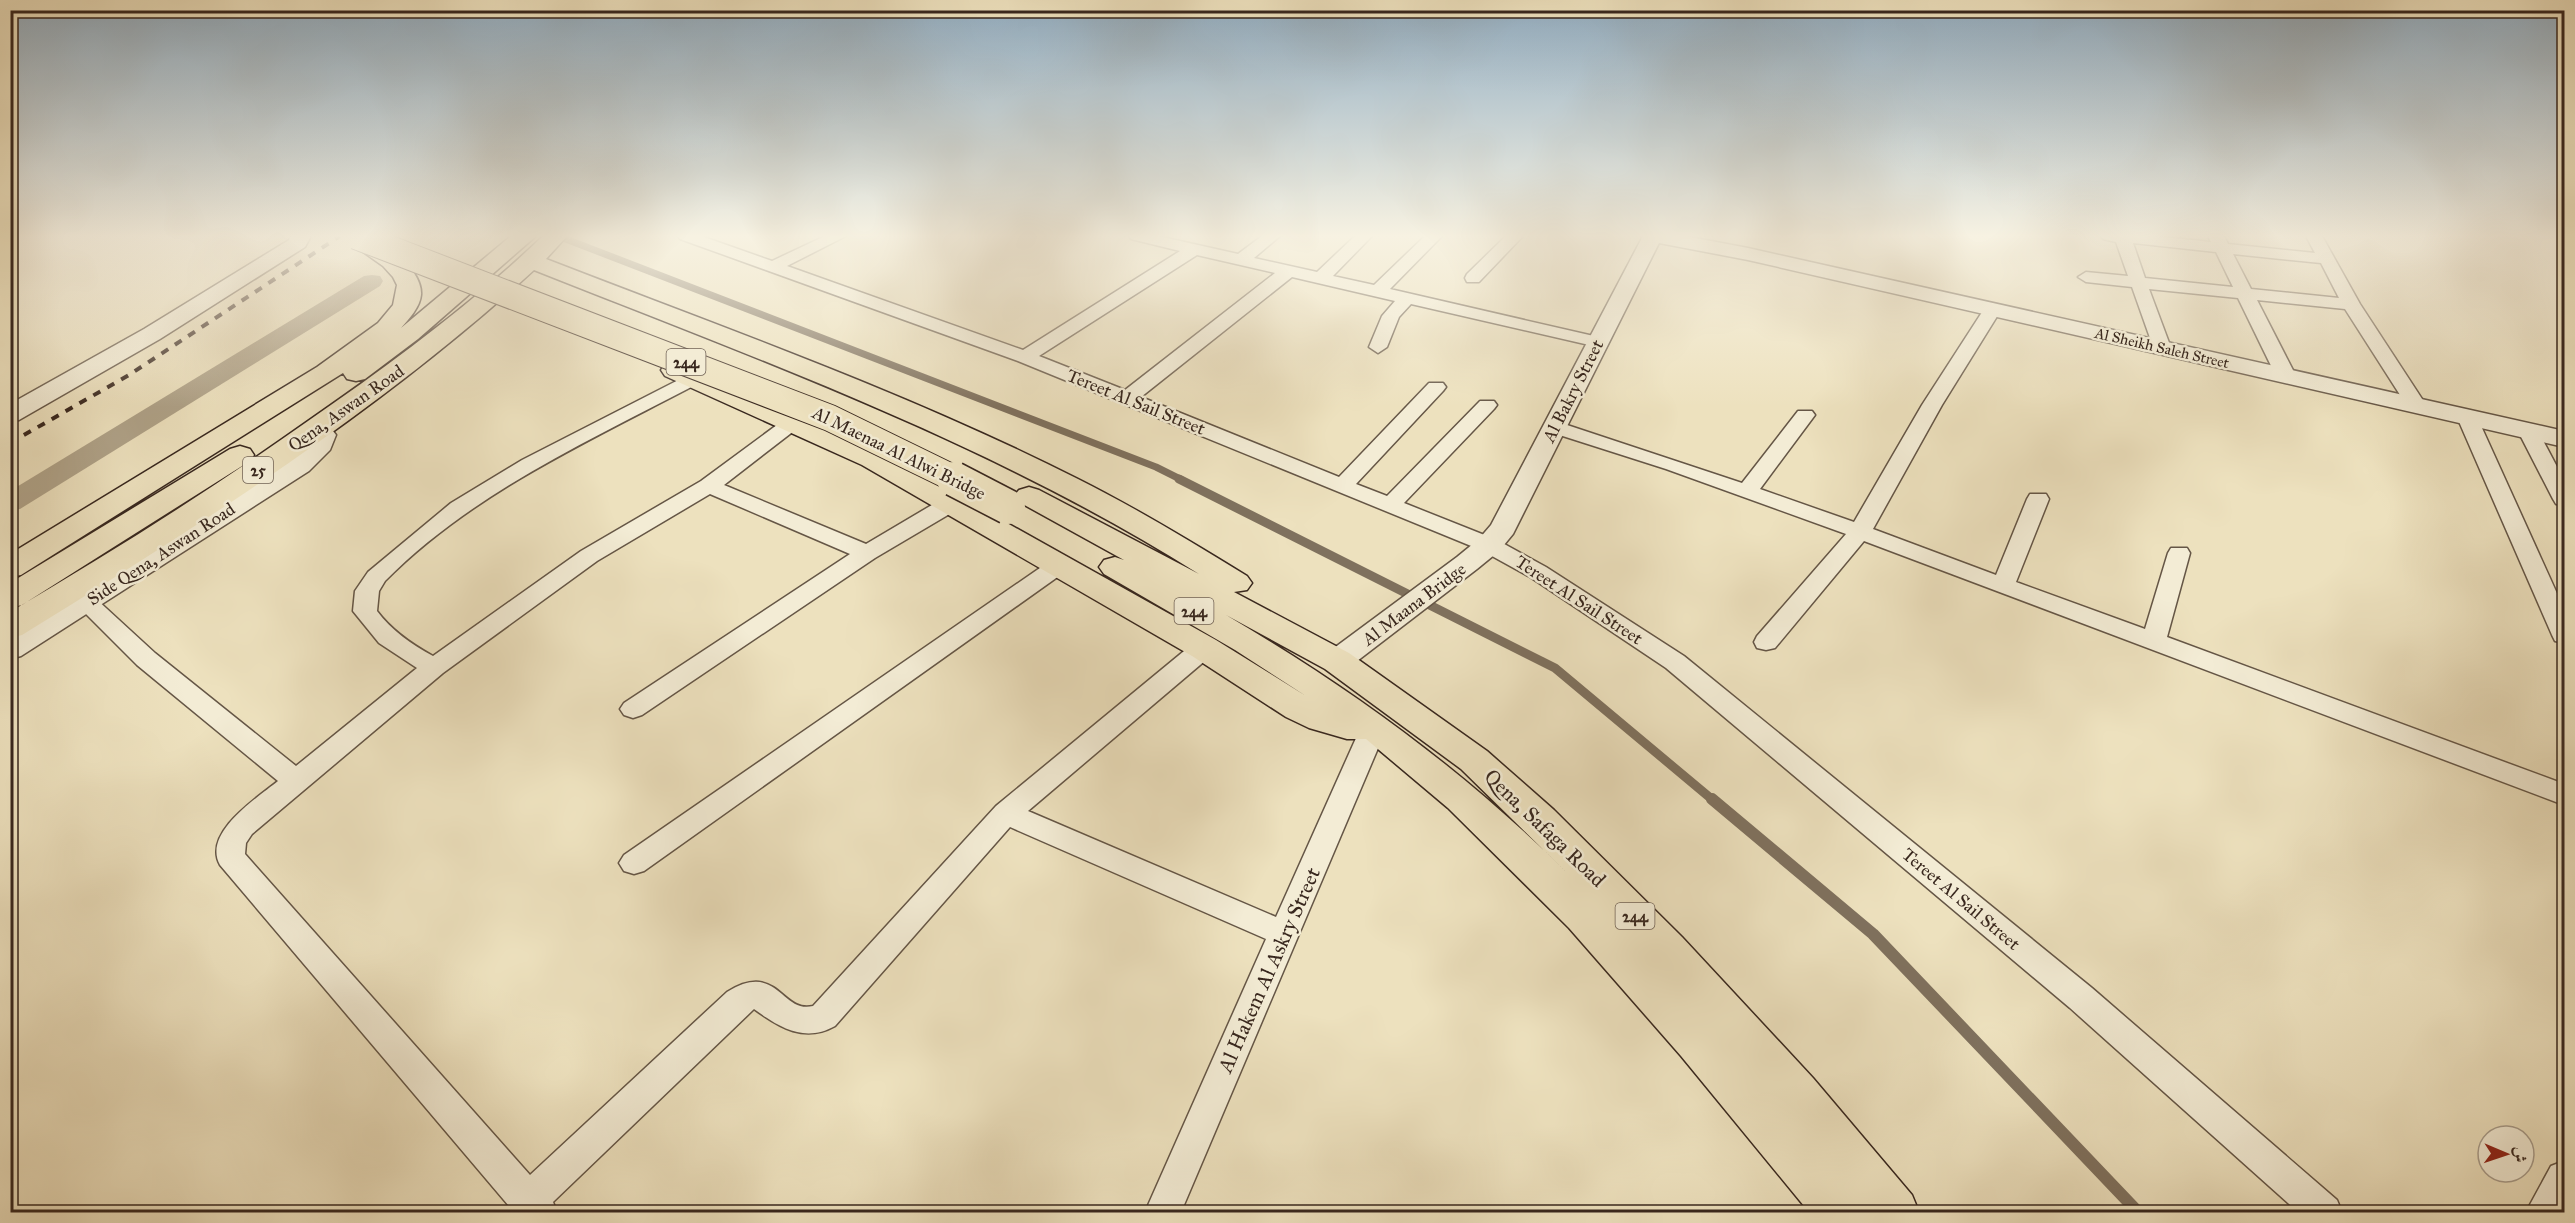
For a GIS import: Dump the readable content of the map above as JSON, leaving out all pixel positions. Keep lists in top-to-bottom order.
{
  "streets": {
    "highway": [
      "244",
      "Qena, Aswan Road",
      "Al Maenaa Al Alwi Bridge",
      "25",
      "Qena, Safaga Road"
    ],
    "street": [
      "Al Sheikh Saleh Street",
      "Al Bakry Street",
      "Tereet Al Sail Street",
      "Side Qena, Aswan Road",
      "Al Maana Bridge",
      "Al Hakem Al Askry Street"
    ]
  },
  "crossings": [
    ["Al Bakry Street", "Tereet Al Sail Street"],
    ["Al Bakry Street", "Al Maana Bridge"],
    ["Tereet Al Sail Street", "Al Maana Bridge"],
    ["Qena, Aswan Road", "Side Qena, Aswan Road"],
    ["Al Maenaa Al Alwi Bridge", "Al Maana Bridge"],
    ["Al Maenaa Al Alwi Bridge", "Qena, Safaga Road"],
    ["Al Maenaa Al Alwi Bridge", "Al Hakem Al Askry Street"],
    ["Al Maana Bridge", "Qena, Safaga Road"],
    ["Qena, Safaga Road", "Al Hakem Al Askry Street"]
  ],
  "north": "right"
}
